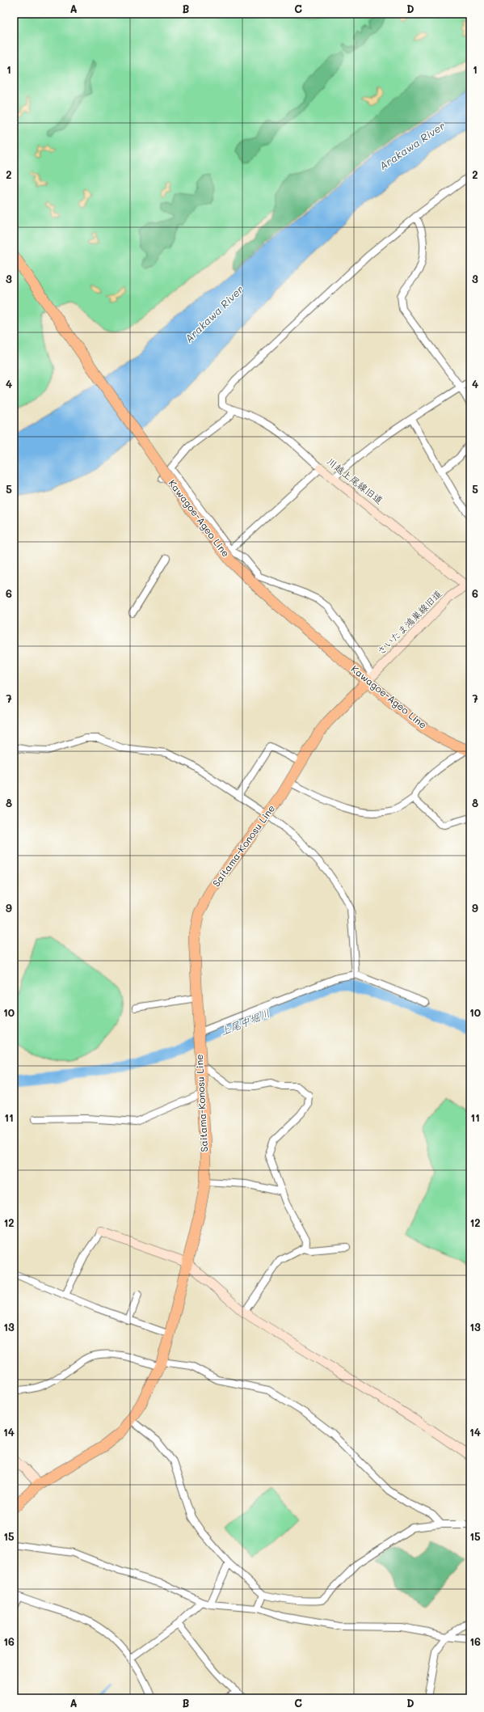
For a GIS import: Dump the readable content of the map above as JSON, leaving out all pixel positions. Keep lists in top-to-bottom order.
{
  "streets": {
    "main road": ["Kawagoe-Ageo Line", "Saitama-Konosu Line"],
    "street": ["川越上尾線旧道", "さいたま鴻巣線旧道"]
  },
  "crossings": [
    ["川越上尾線旧道", "さいたま鴻巣線旧道"],
    ["Kawagoe-Ageo Line", "さいたま鴻巣線旧道"],
    ["Kawagoe-Ageo Line", "Saitama-Konosu Line"],
    ["さいたま鴻巣線旧道", "Saitama-Konosu Line"]
  ],
  "water": ["Arakawa River", "上尾中堀川"],
  "grid": {
    "columns": [
      "A",
      "B",
      "C",
      "D"
    ],
    "rows": [
      "1",
      "2",
      "3",
      "4",
      "5",
      "6",
      "7",
      "8",
      "9",
      "10",
      "11",
      "12",
      "13",
      "14",
      "15",
      "16"
    ]
  }
}
